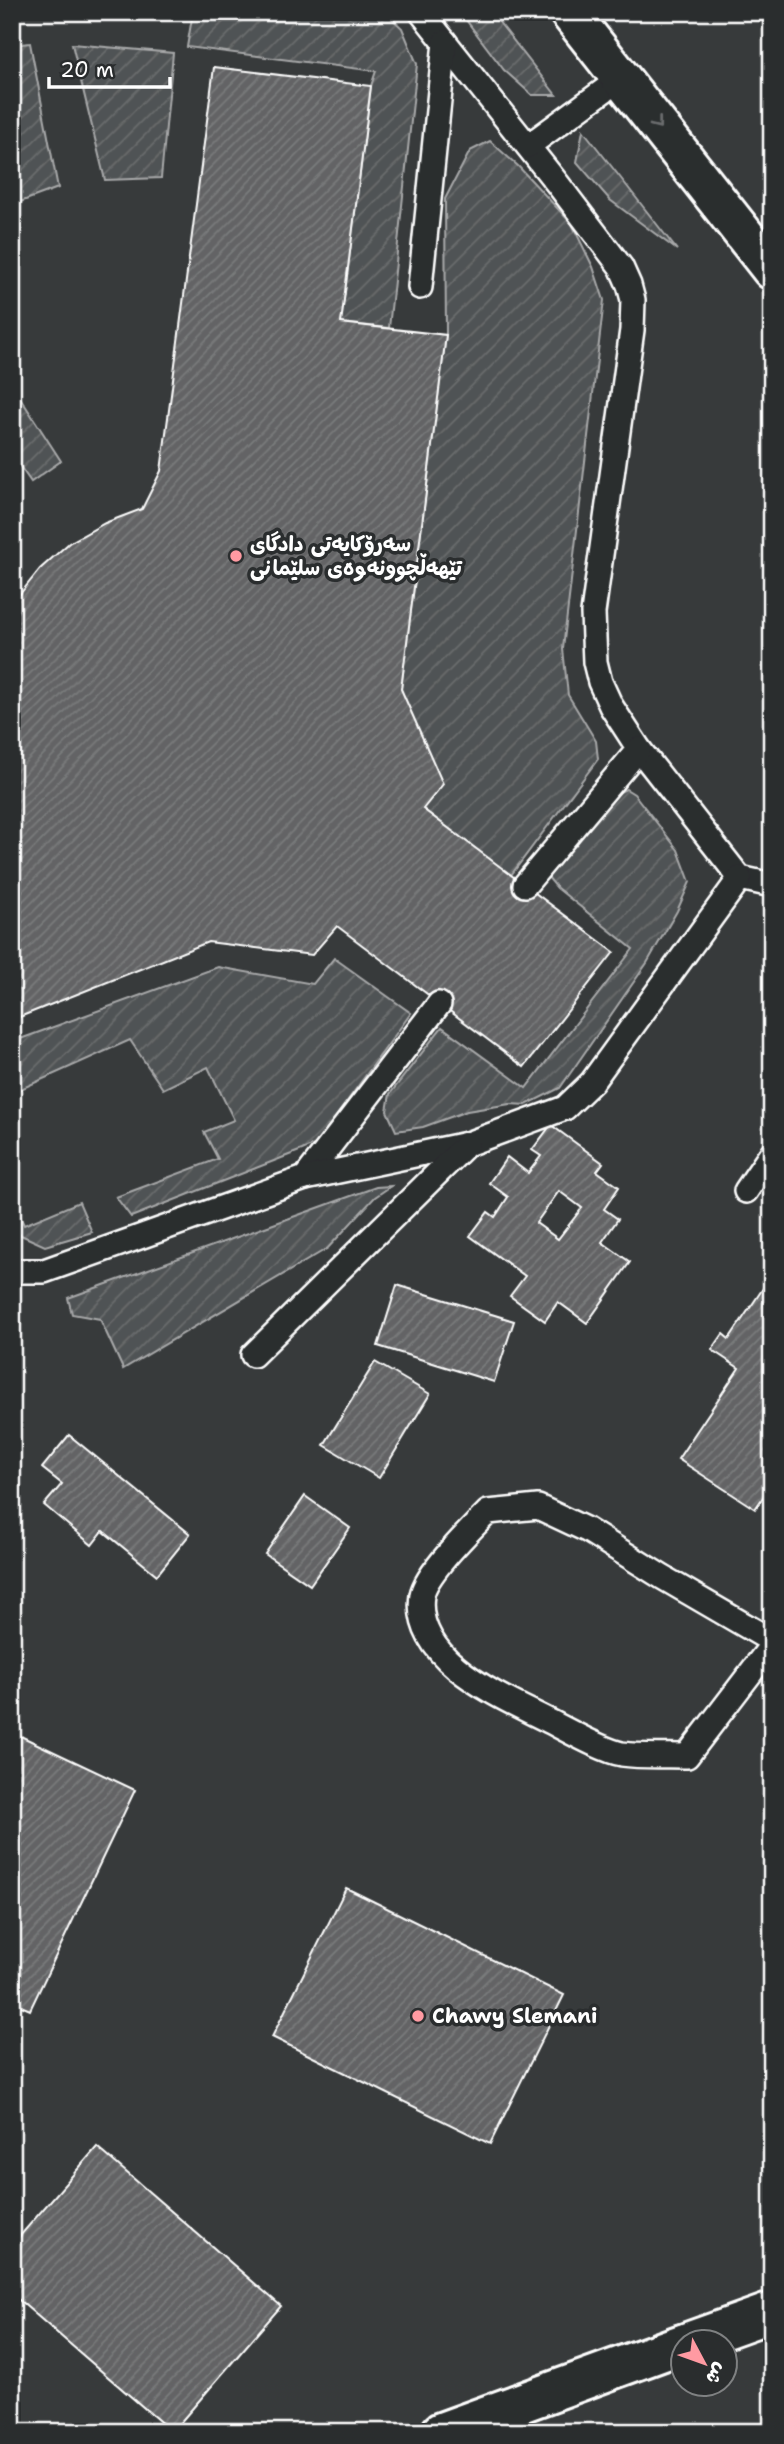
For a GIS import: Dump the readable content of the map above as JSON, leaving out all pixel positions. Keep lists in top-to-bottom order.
{
  "places": ["سەرۆکایەتی دادگای تێهەڵچوونەوەی سلێمانی", "Chawy Slemani"],
  "scale_bar": "20 m",
  "north": "bottom right"
}
